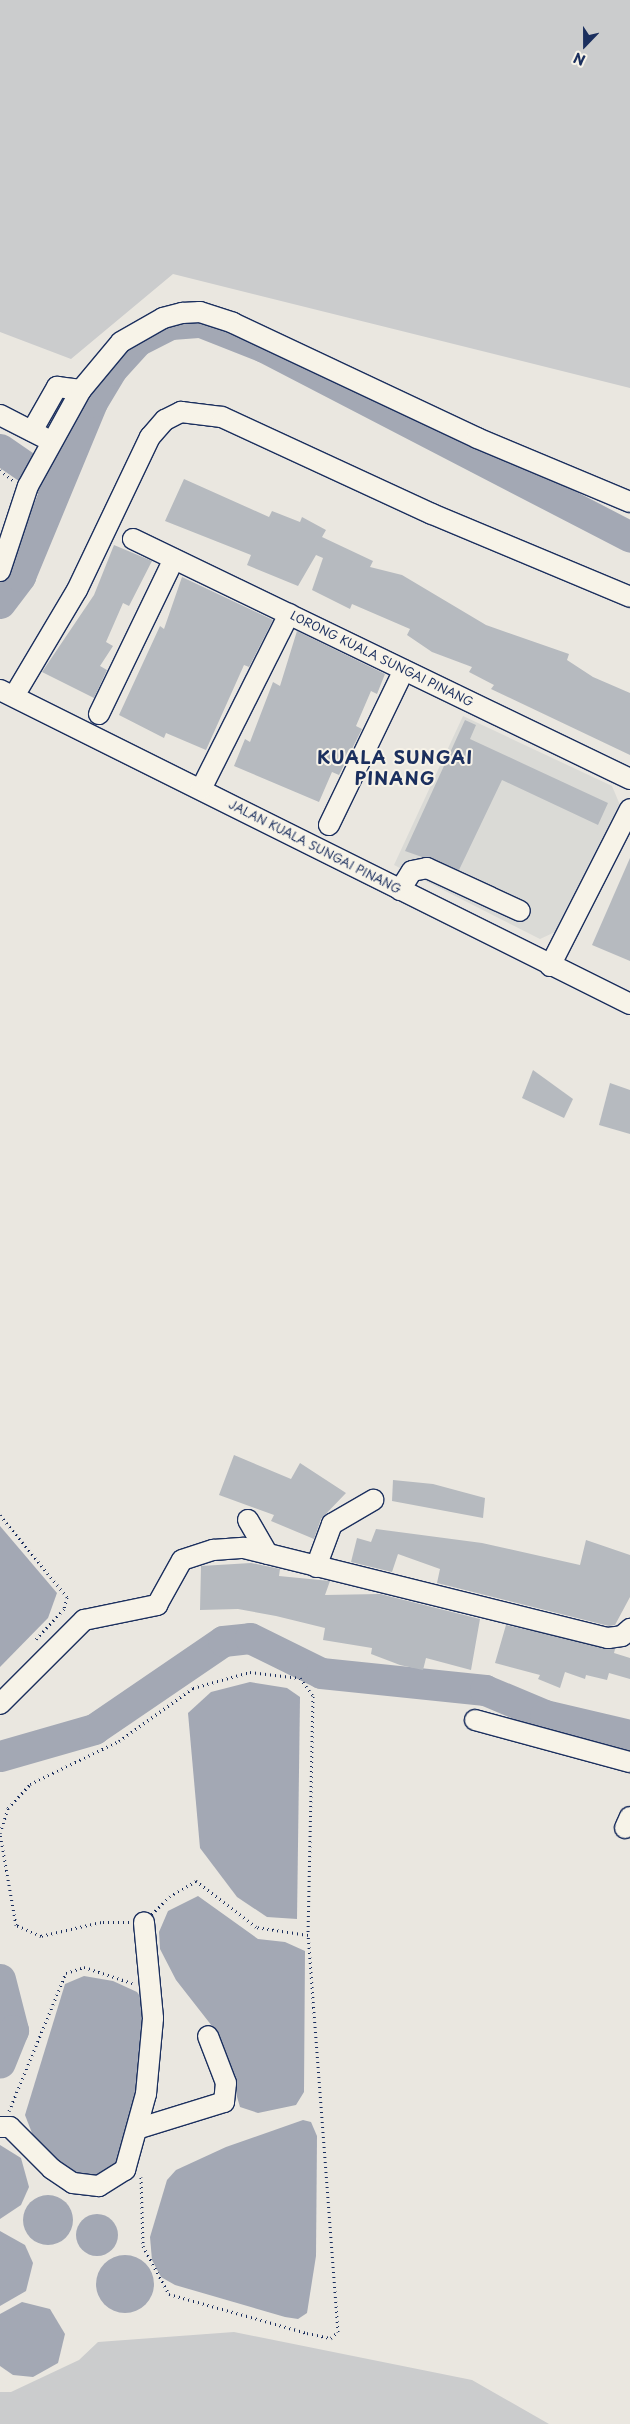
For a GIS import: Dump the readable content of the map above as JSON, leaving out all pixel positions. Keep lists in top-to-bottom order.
{
  "streets": {
    "street": ["LORONG KUALA SUNGAI PINANG", "JALAN KUALA SUNGAI PINANG"]
  },
  "districts": ["KUALA SUNGAI PINANG"],
  "north": "bottom"
}
